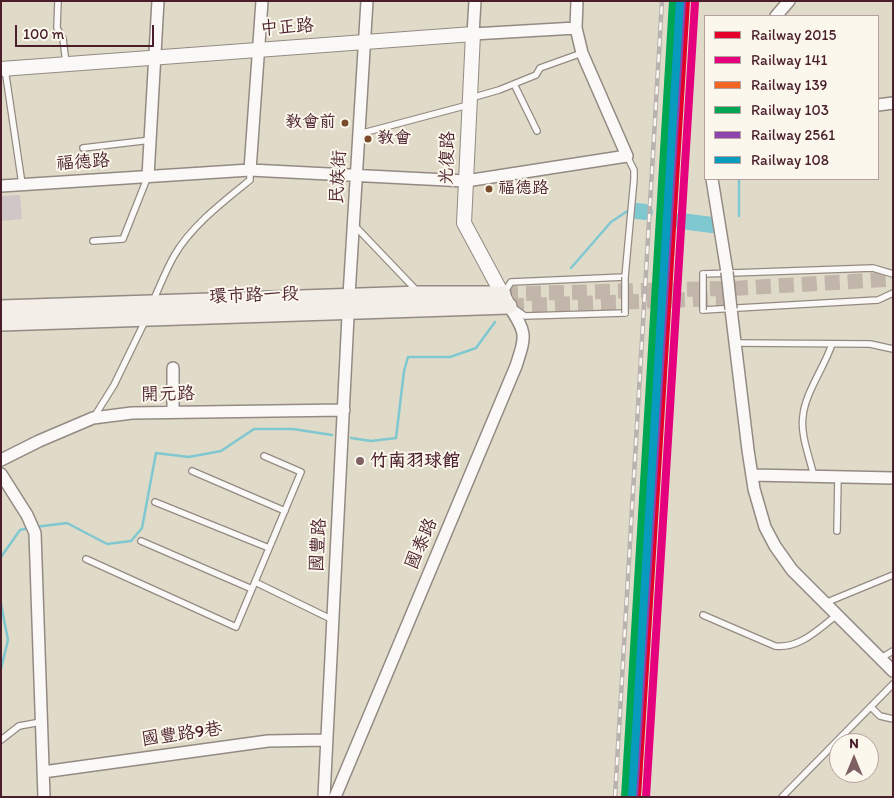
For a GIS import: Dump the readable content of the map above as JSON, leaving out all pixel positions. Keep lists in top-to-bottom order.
{
  "streets": {
    "main road": ["環市路一段"],
    "street": [
      "中正路",
      "光復路",
      "福德路",
      "民族街",
      "開元路",
      "國泰路",
      "國豐路",
      "國豐路9巷"
    ]
  },
  "crossings": [
    ["中正路", "光復路"],
    ["中正路", "民族街"],
    ["光復路", "福德路"],
    ["光復路", "環市路一段"],
    ["光復路", "國泰路"],
    ["福德路", "民族街"],
    ["民族街", "環市路一段"],
    ["民族街", "國豐路"],
    ["環市路一段", "國泰路"],
    ["環市路一段", "國豐路"],
    ["開元路", "國豐路"],
    ["國豐路", "國豐路9巷"]
  ],
  "places": [
    "教會前",
    "教會",
    "福德路",
    "竹南羽球館"
  ],
  "lines": [
    "rail line 2015",
    "rail line 139",
    "rail line 103",
    "rail line 108",
    "rail line 141",
    "rail line 2561"
  ],
  "legend": [
    "Railway 2015",
    "Railway 141",
    "Railway 139",
    "Railway 103",
    "Railway 2561",
    "Railway 108"
  ],
  "scale_bar": "100 m",
  "north": "top"
}
